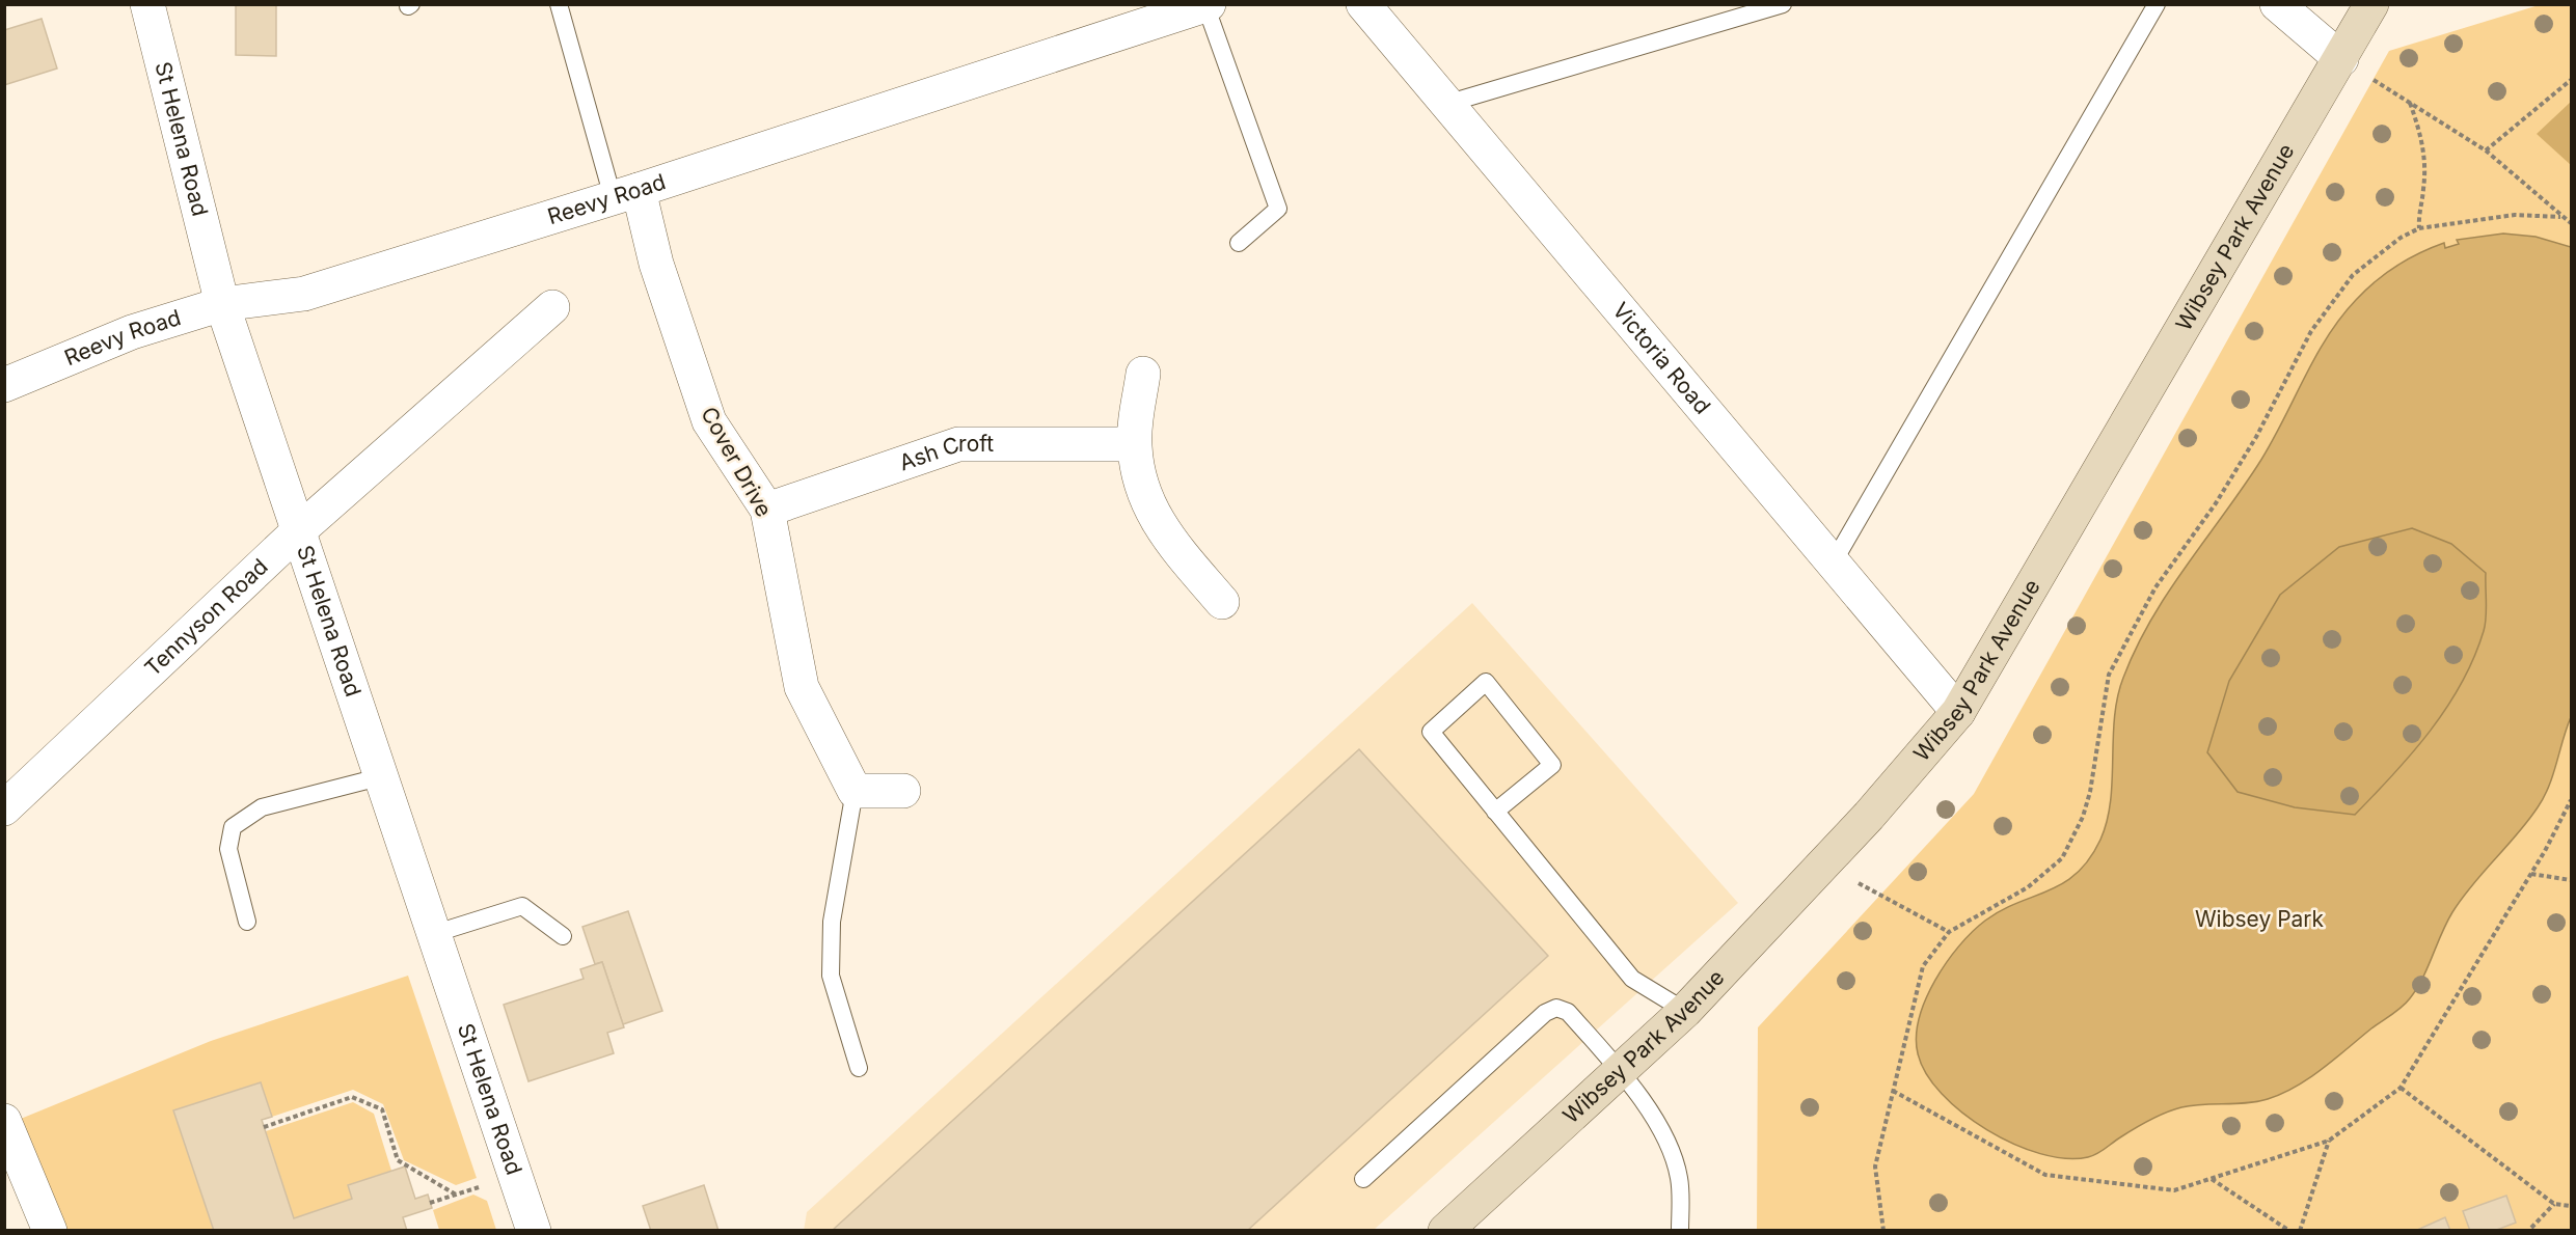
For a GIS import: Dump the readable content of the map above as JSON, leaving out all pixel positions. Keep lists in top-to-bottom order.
{
  "streets": {
    "street": [
      "St Helena Road",
      "Reevy Road",
      "Wibsey Park Avenue",
      "Victoria Road",
      "Ash Croft",
      "Cover Drive",
      "Tennyson Road"
    ]
  },
  "crossings": [
    ["St Helena Road", "Reevy Road"],
    ["St Helena Road", "Tennyson Road"],
    ["Reevy Road", "Cover Drive"],
    ["Wibsey Park Avenue", "Victoria Road"],
    ["Ash Croft", "Cover Drive"]
  ],
  "parks": ["Wibsey Park"]
}
